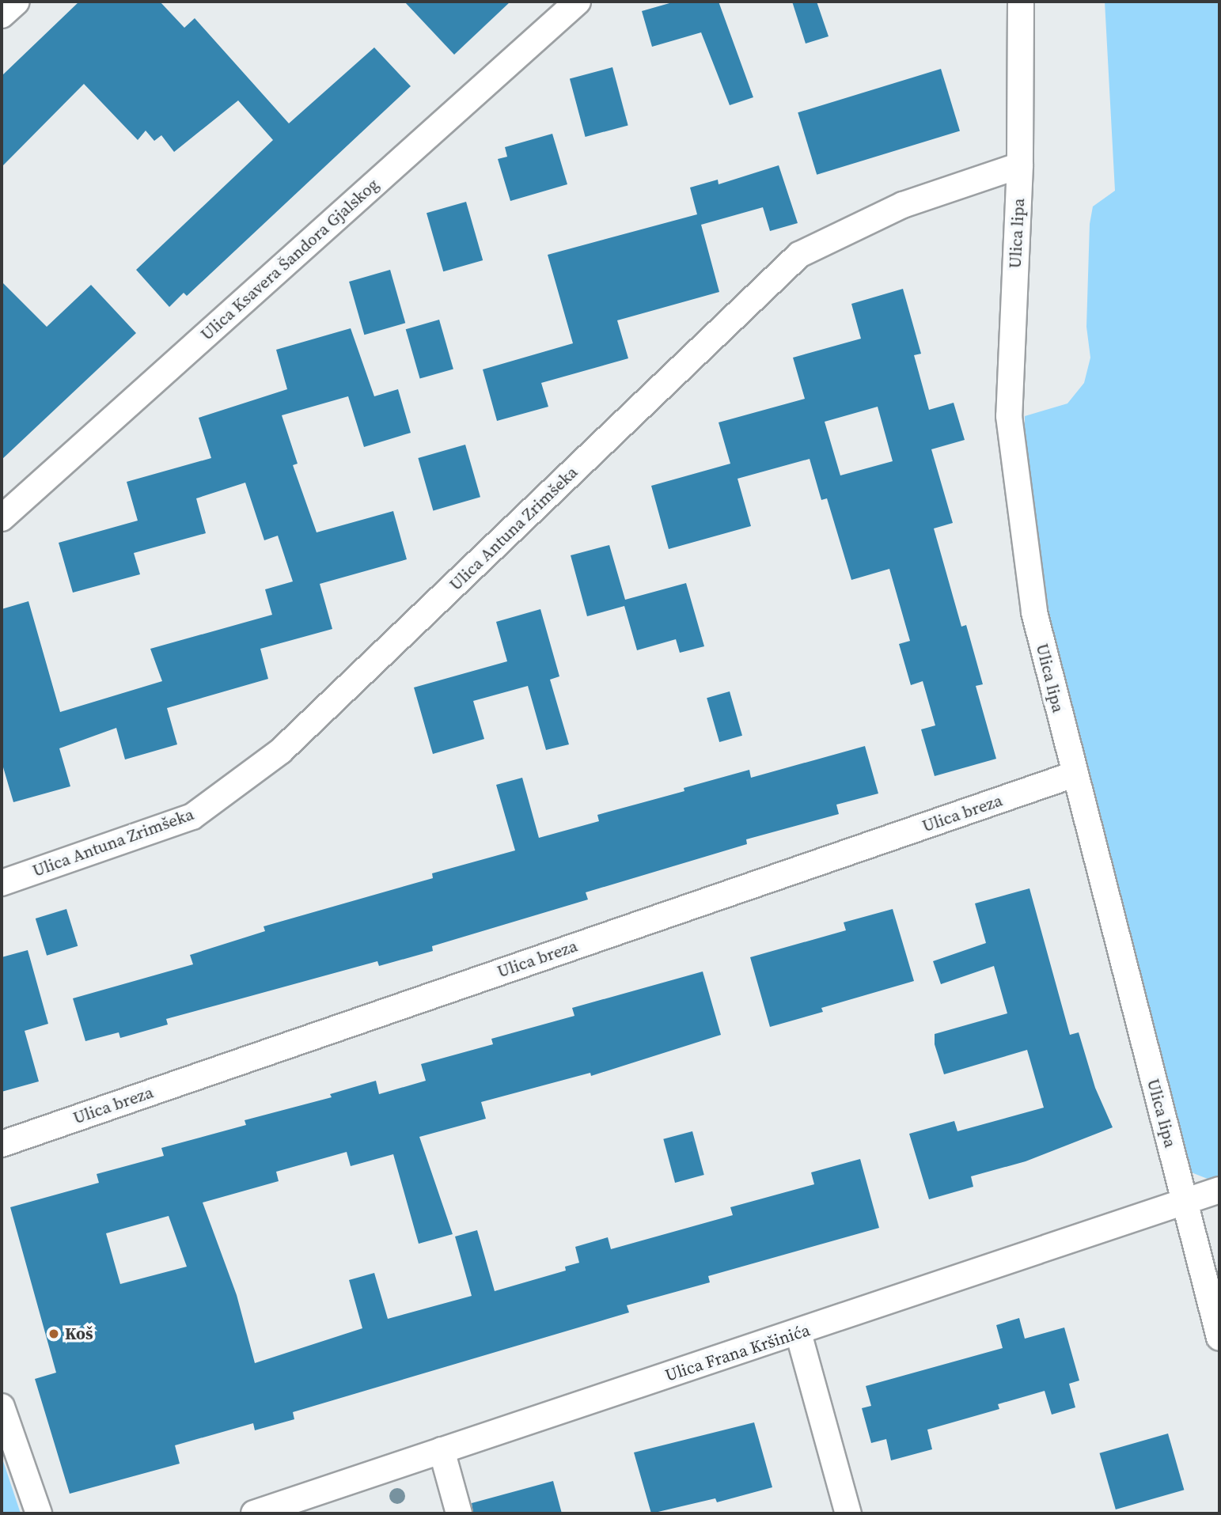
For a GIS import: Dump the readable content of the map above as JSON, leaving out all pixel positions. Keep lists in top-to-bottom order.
{
  "streets": {
    "street": [
      "Ulica lipa",
      "Ulica Ksavera Šandora Gjalskog",
      "Ulica Antuna Zrimšeka",
      "Ulica breza",
      "Ulica Frana Kršinića"
    ]
  },
  "crossings": [
    ["Ulica lipa", "Ulica Antuna Zrimšeka"],
    ["Ulica lipa", "Ulica breza"],
    ["Ulica lipa", "Ulica Frana Kršinića"]
  ],
  "places": ["Koš"]
}
